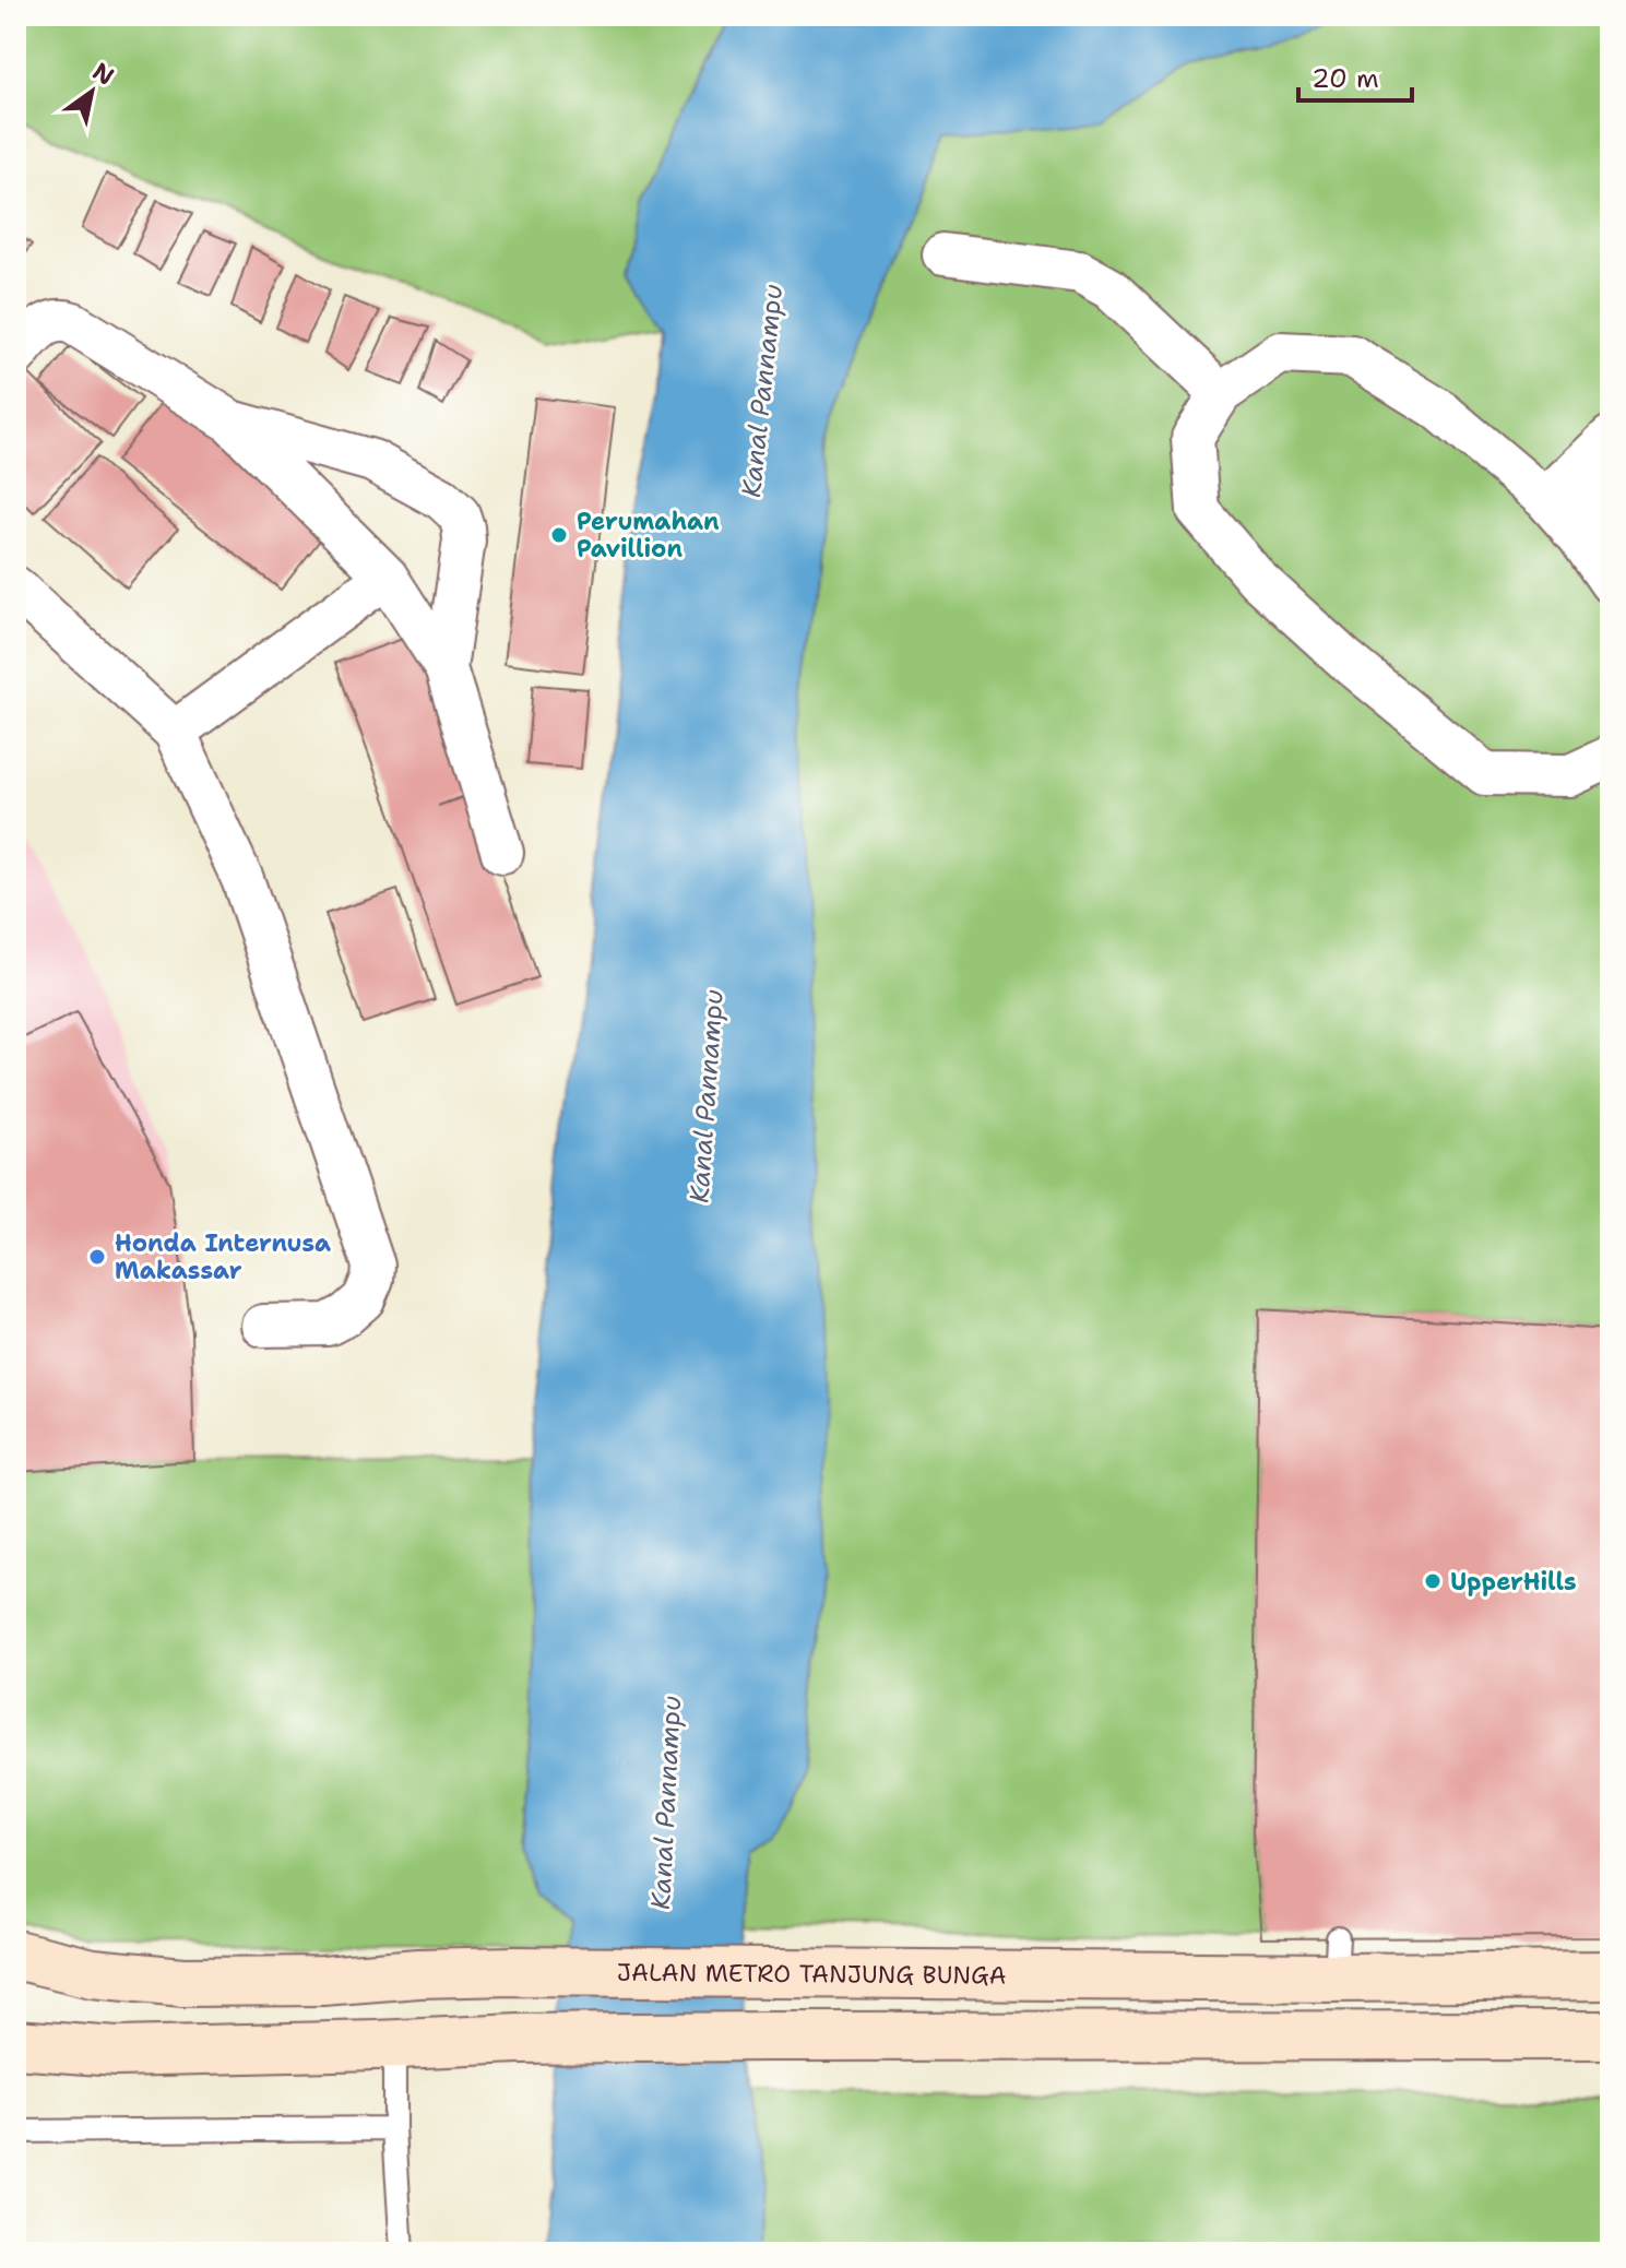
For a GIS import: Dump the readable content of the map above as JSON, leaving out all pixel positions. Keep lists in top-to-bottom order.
{
  "streets": {
    "main road": ["JALAN METRO TANJUNG BUNGA"]
  },
  "water": ["Kanal Pannampu"],
  "places": ["Perumahan Pavillion", "Honda Internusa Makassar", "UpperHills"],
  "scale_bar": "20 m",
  "north": "top right"
}
